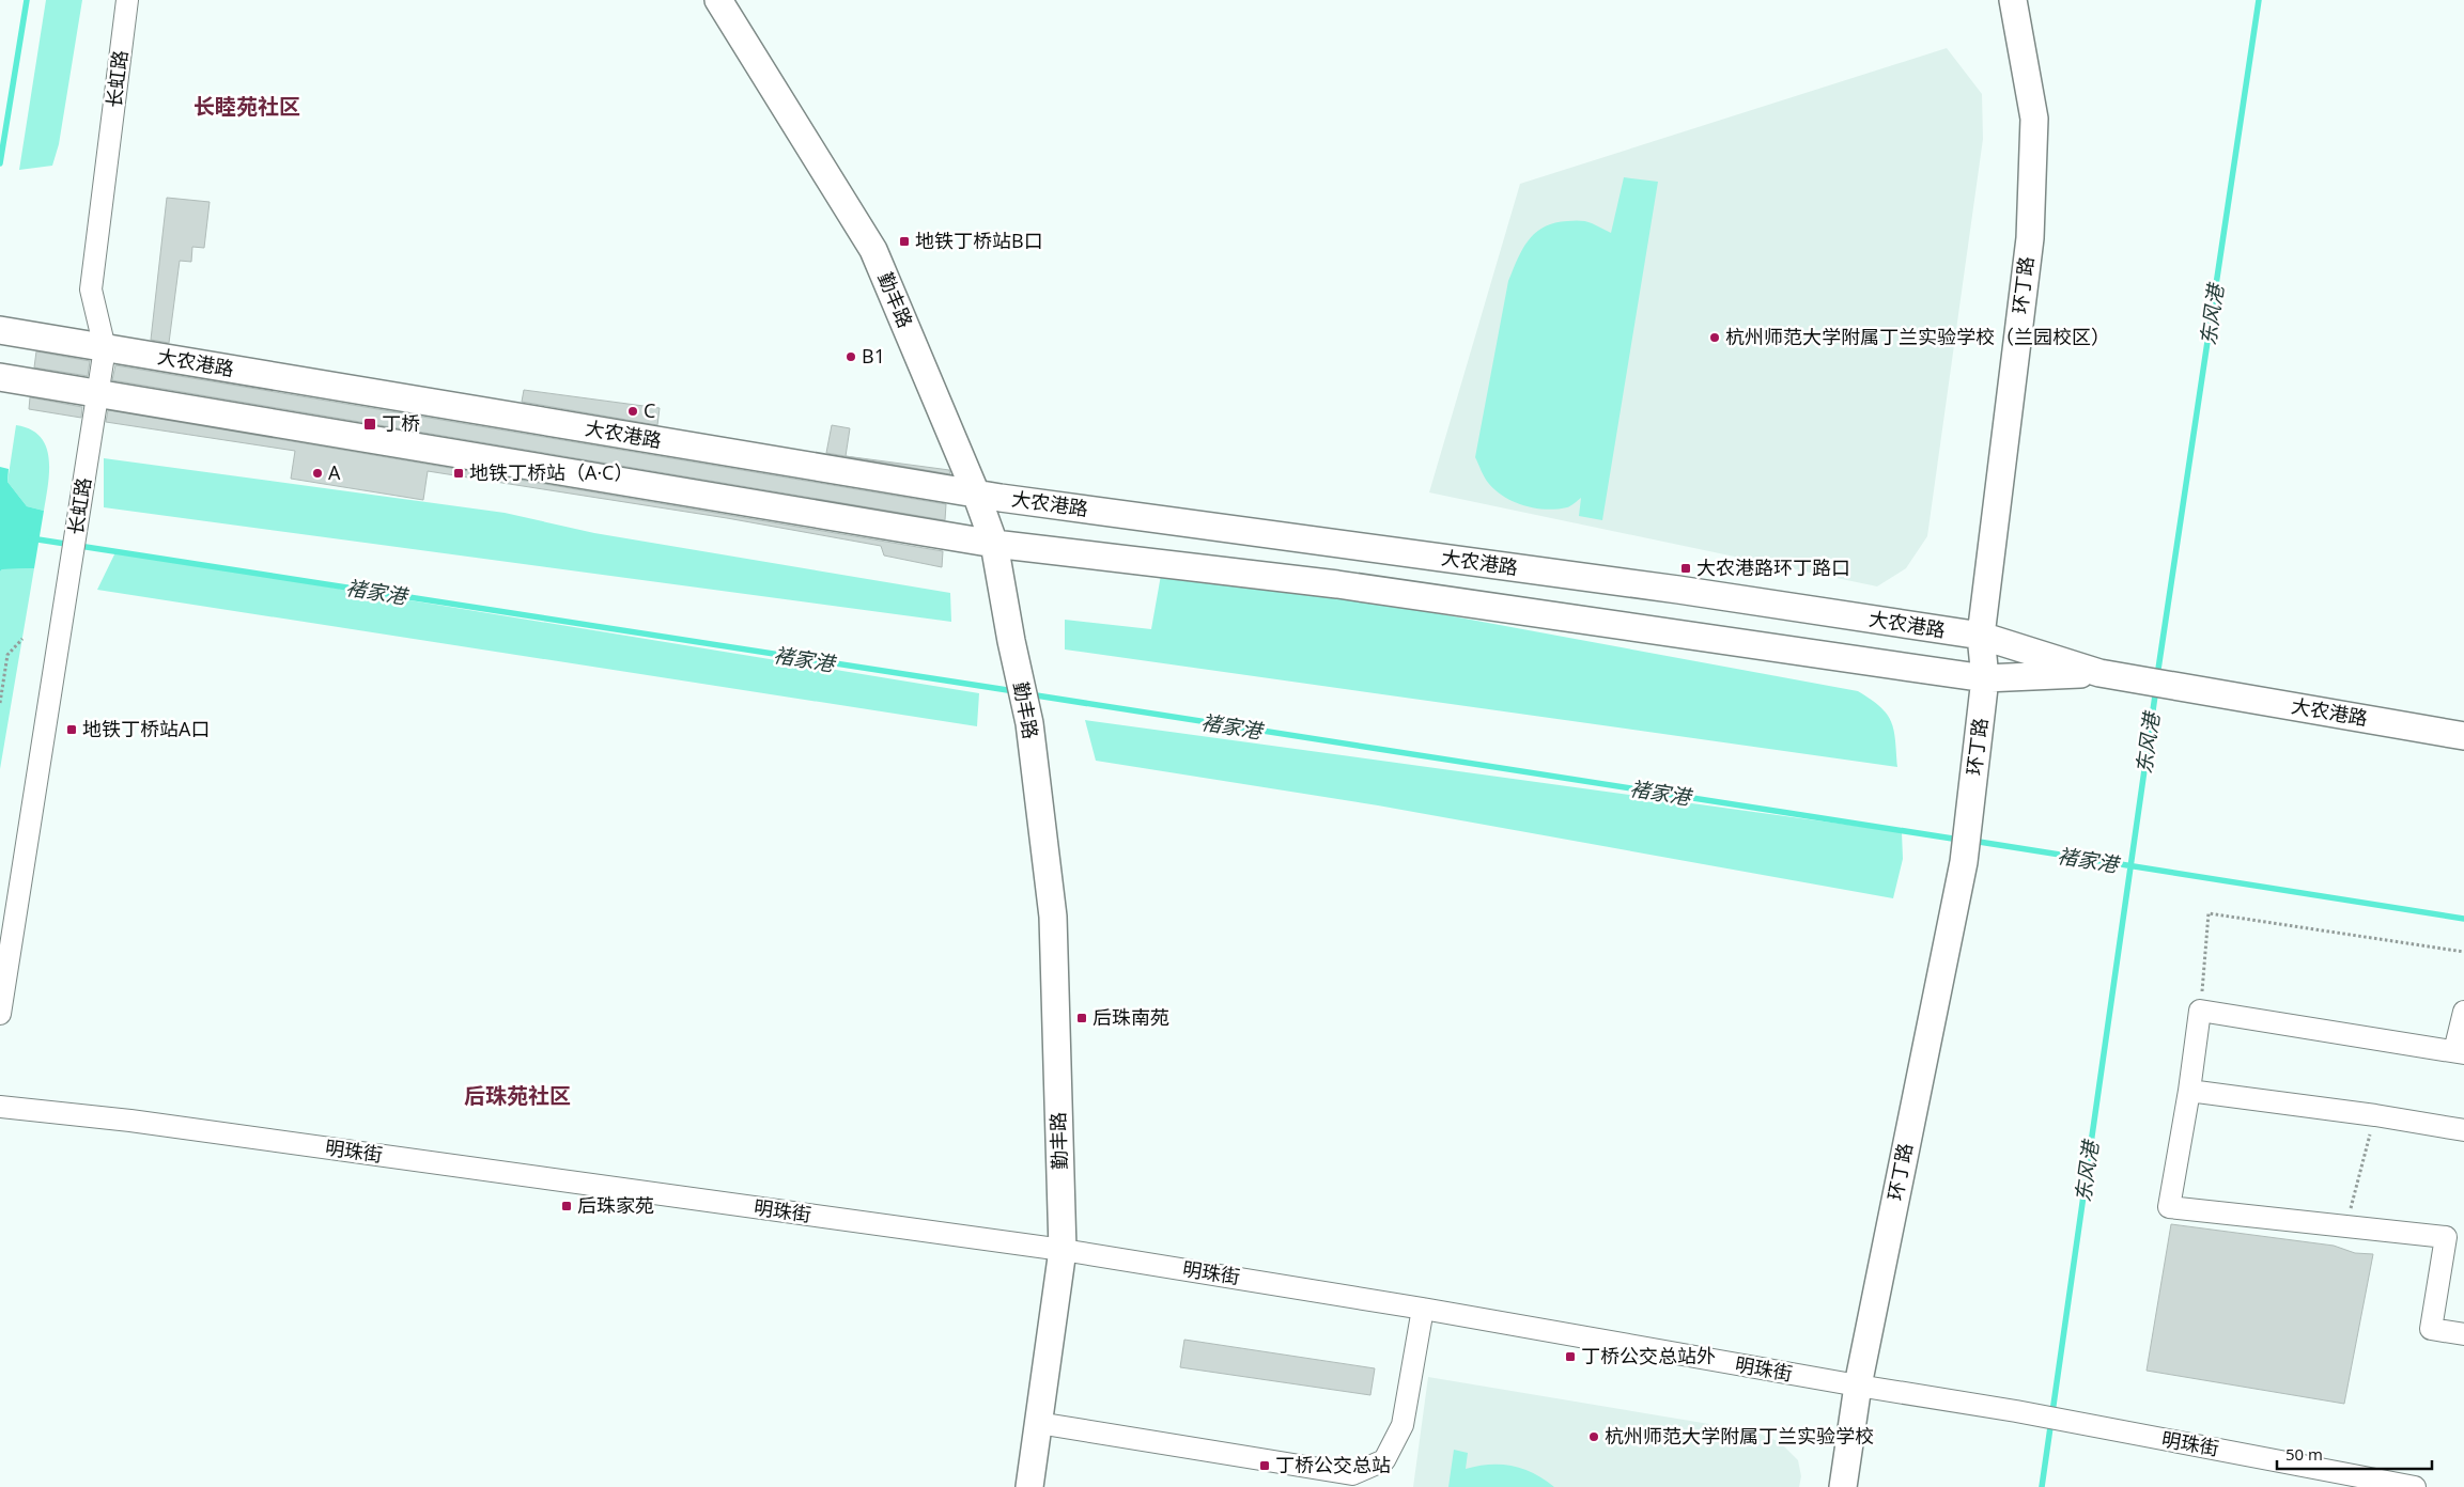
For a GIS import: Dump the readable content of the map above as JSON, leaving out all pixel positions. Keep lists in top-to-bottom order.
{
  "streets": {
    "main road": ["环丁路", "勤丰路", "大农港路"],
    "street": ["长虹路", "明珠街"]
  },
  "crossings": [
    ["长虹路", "大农港路"],
    ["环丁路", "大农港路"],
    ["环丁路", "明珠街"],
    ["勤丰路", "大农港路"],
    ["勤丰路", "明珠街"]
  ],
  "districts": ["长睦苑社区", "后珠苑社区"],
  "water": ["东风港", "褚家港"],
  "places": {
    "transit": [
      "地铁丁桥站B口",
      "丁桥",
      "地铁丁桥站（A·C）",
      "大农港路环丁路口",
      "地铁丁桥站A口",
      "后珠南苑",
      "后珠家苑",
      "丁桥公交总站外",
      "丁桥公交总站"
    ],
    "other": [
      "杭州师范大学附属丁兰实验学校（兰园校区）",
      "B1",
      "C",
      "A",
      "杭州师范大学附属丁兰实验学校"
    ]
  },
  "scale_bar": "50 m"
}
